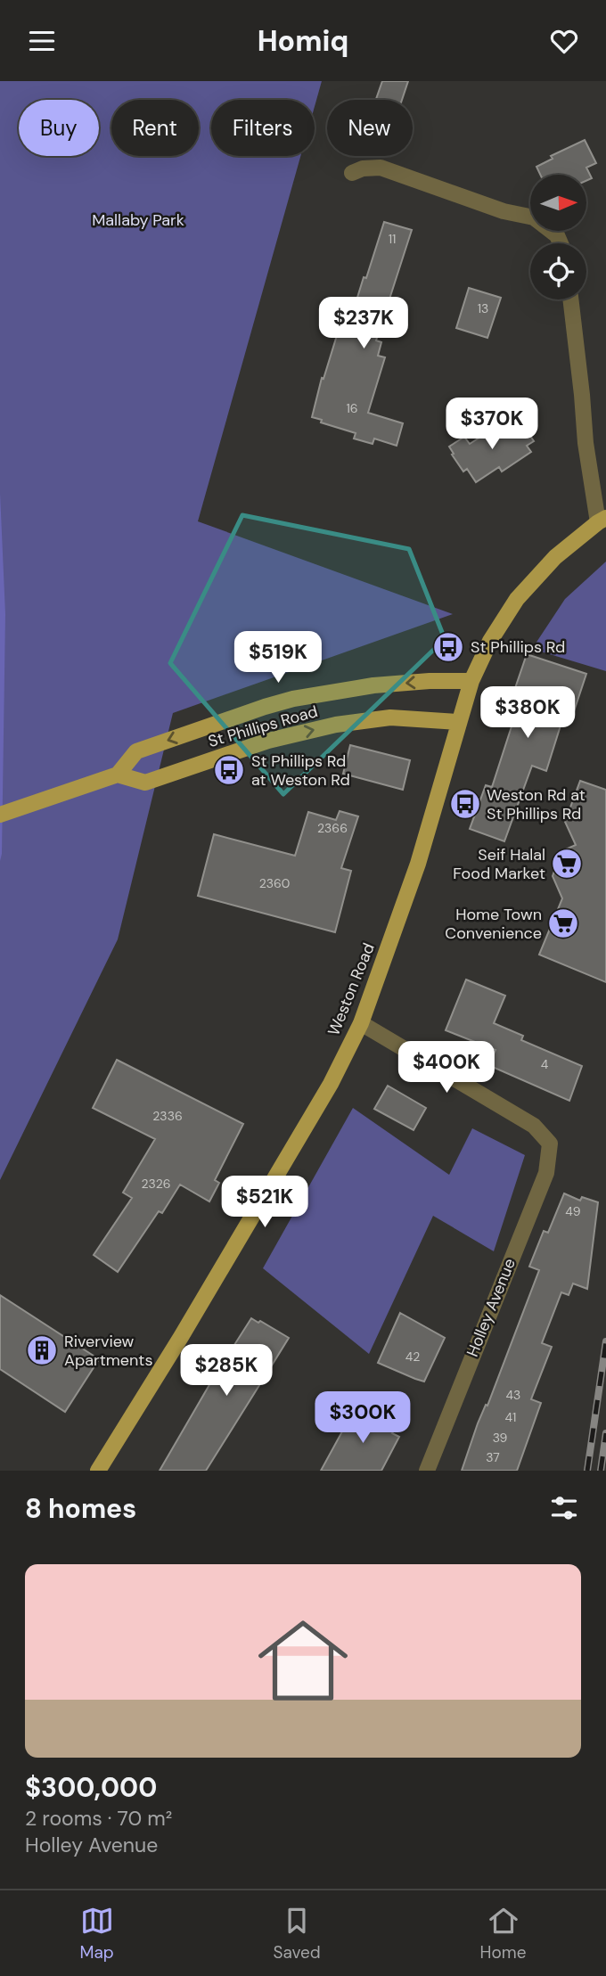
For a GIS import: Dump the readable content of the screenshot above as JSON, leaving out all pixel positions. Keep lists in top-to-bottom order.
{
  "streets": {
    "main road": ["St Phillips Road", "Weston Road"],
    "street": ["Holley Avenue"]
  },
  "crossings": [
    ["St Phillips Road", "Weston Road"],
    ["Weston Road", "Holley Avenue"]
  ],
  "parks": ["Mallaby Park"],
  "places": {
    "bus stop": ["St Phillips Rd", "St Phillips Rd at Weston Rd", "Weston Rd at St Phillips Rd"],
    "supermarket": ["Seif Halal Food Market", "Home Town Convenience"],
    "building": ["Riverview Apartments"]
  },
  "house_numbers": [
    "11",
    "13",
    "16",
    "2366",
    "2360",
    "4",
    "2336",
    "2326",
    "49",
    "42",
    "43",
    "41",
    "39",
    "37"
  ],
  "north": "right",
  "page": {
    "header": "Homiq",
    "chip": [
      "Buy",
      "Rent",
      "Filters",
      "New"
    ],
    "price": [
      "$237K",
      "$370K",
      "$519K",
      "$380K",
      "$400K",
      "$521K",
      "$285K",
      "$300K"
    ],
    "heading": "8 homes",
    "list": [
      {
        "name": "$300,000",
        "note": "2 rooms · 70 m² · Holley Avenue"
      }
    ],
    "tabs": ["Map", "Saved", "Home"]
  }
}
